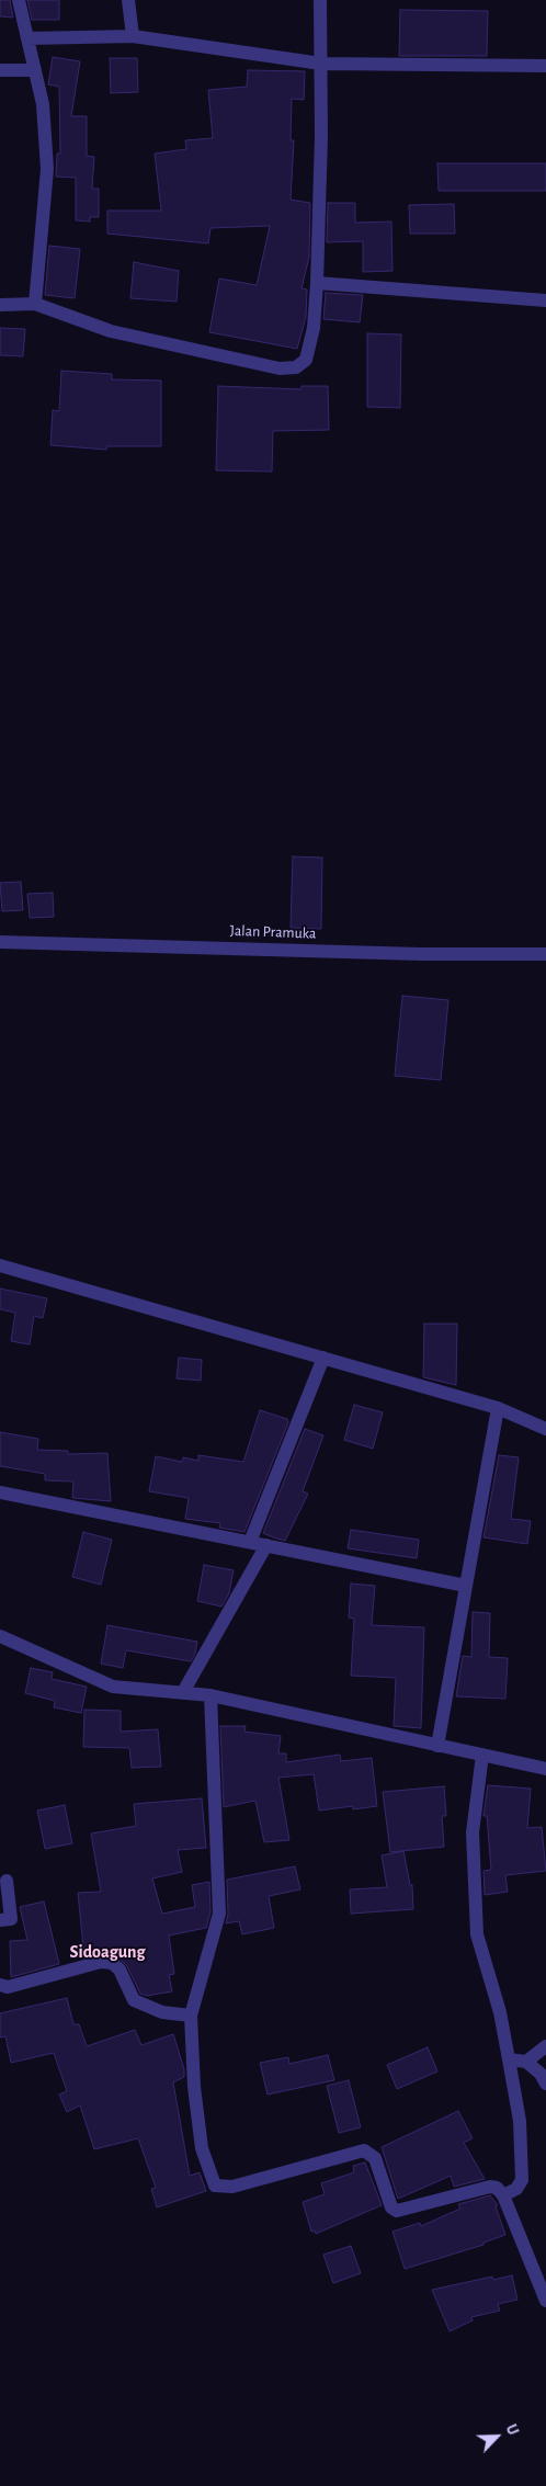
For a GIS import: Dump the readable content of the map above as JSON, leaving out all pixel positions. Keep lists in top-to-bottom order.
{
  "streets": {
    "street": ["Jalan Pramuka"]
  },
  "districts": ["Sidoagung"],
  "north": "top right"
}
